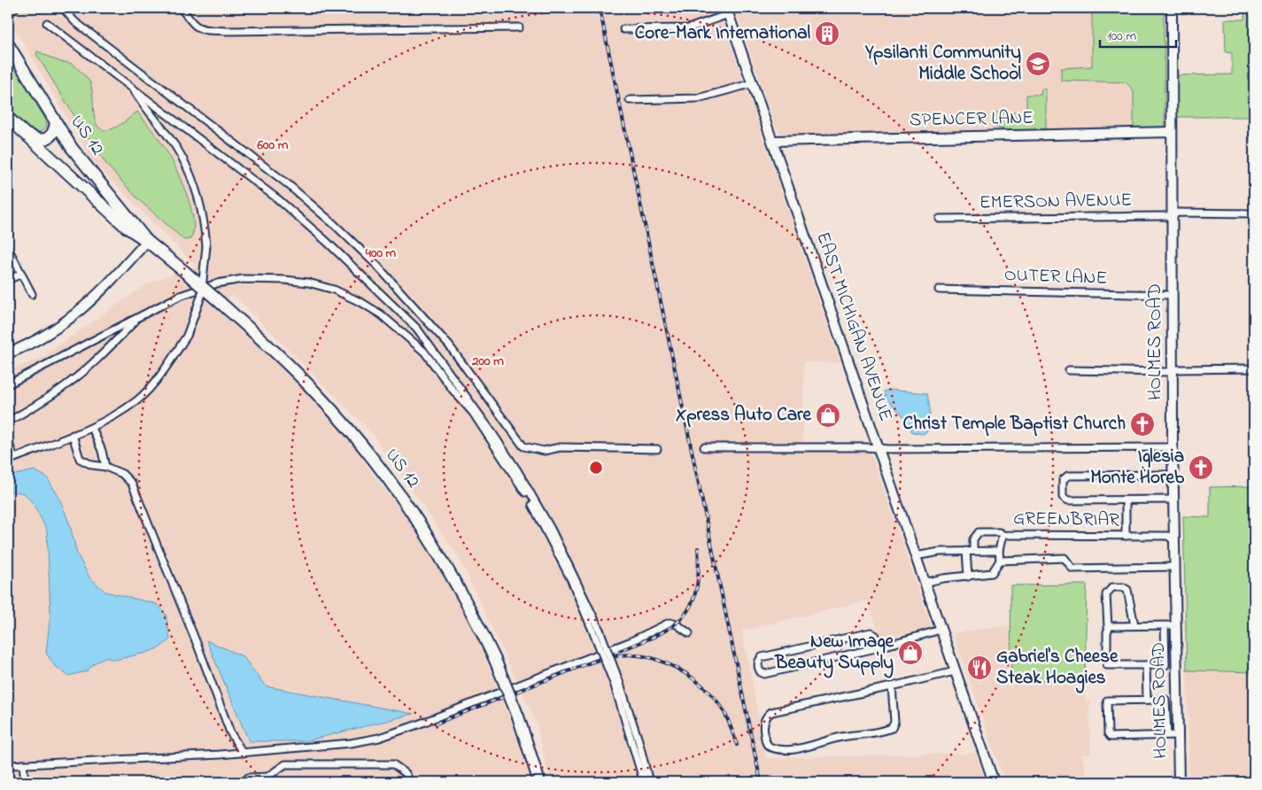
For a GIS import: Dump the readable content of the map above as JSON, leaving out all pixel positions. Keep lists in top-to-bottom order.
{
  "streets": {
    "highway": ["US 12"],
    "main road": ["SPENCER LANE", "EAST MICHIGAN AVENUE", "HOLMES ROAD"],
    "street": ["EMERSON AVENUE", "OUTER LANE", "GREENBRIAR"]
  },
  "crossings": [
    ["SPENCER LANE", "EAST MICHIGAN AVENUE"],
    ["SPENCER LANE", "HOLMES ROAD"],
    ["EMERSON AVENUE", "HOLMES ROAD"],
    ["OUTER LANE", "HOLMES ROAD"],
    ["HOLMES ROAD", "GREENBRIAR"]
  ],
  "places": {
    "building": ["Core-Mark International"],
    "school or university": ["Ypsilanti Community Middle School"],
    "shop": ["Xpress Auto Care", "New Image Beauty Supply"],
    "church": ["Christ Temple Baptist Church", "Iglesia Monte Horeb"],
    "restaurant": ["Gabriel's Cheese Steak Hoagies"]
  },
  "scale_bar": "100 m",
  "rings": ["600 m", "400 m", "200 m"]
}
